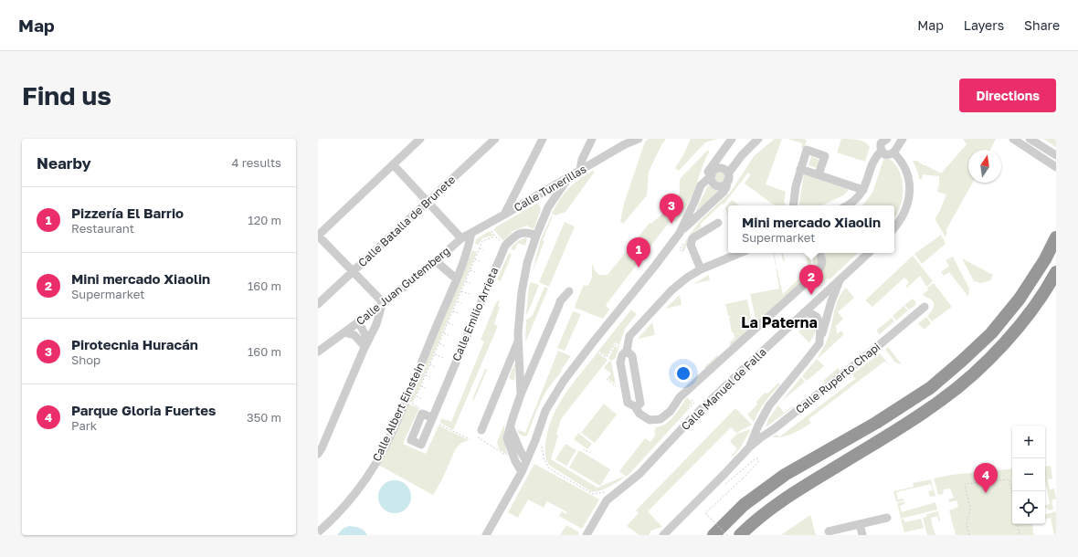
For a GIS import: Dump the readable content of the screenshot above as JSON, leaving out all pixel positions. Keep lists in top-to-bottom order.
{
  "streets": {
    "street": [
      "Calle Tunerillas",
      "Calle Batalla de Brunete",
      "Calle Juan Gutemberg",
      "Calle Emilio Arrieta",
      "Calle Ruperto Chapi",
      "Calle Manuel de Falla",
      "Calle Albert Einstein"
    ]
  },
  "crossings": [
    ["Calle Tunerillas", "Calle Juan Gutemberg"],
    ["Calle Tunerillas", "Calle Albert Einstein"]
  ],
  "districts": ["La Paterna"],
  "north": "top",
  "page": {
    "header": "Map",
    "nav": ["Map", "Layers", "Share"],
    "buttons": "Directions",
    "title": "Find us",
    "heading": ["Nearby", "4 results"],
    "list": [
      {
        "mark": "1",
        "name": "Pizzería El Barrio",
        "note": "Restaurant",
        "value": "120 m"
      },
      {
        "mark": "2",
        "name": "Mini mercado Xiaolin",
        "note": "Supermarket",
        "value": "160 m"
      },
      {
        "mark": "3",
        "name": "Pirotecnia Huracán",
        "note": "Shop",
        "value": "160 m"
      },
      {
        "mark": "4",
        "name": "Parque Gloria Fuertes",
        "note": "Park",
        "value": "350 m"
      }
    ],
    "pins": [
      "3",
      "1",
      "2",
      "4"
    ],
    "popup": ["Mini mercado Xiaolin", "Supermarket"],
    "map_buttons": ["+", "−"]
  }
}
